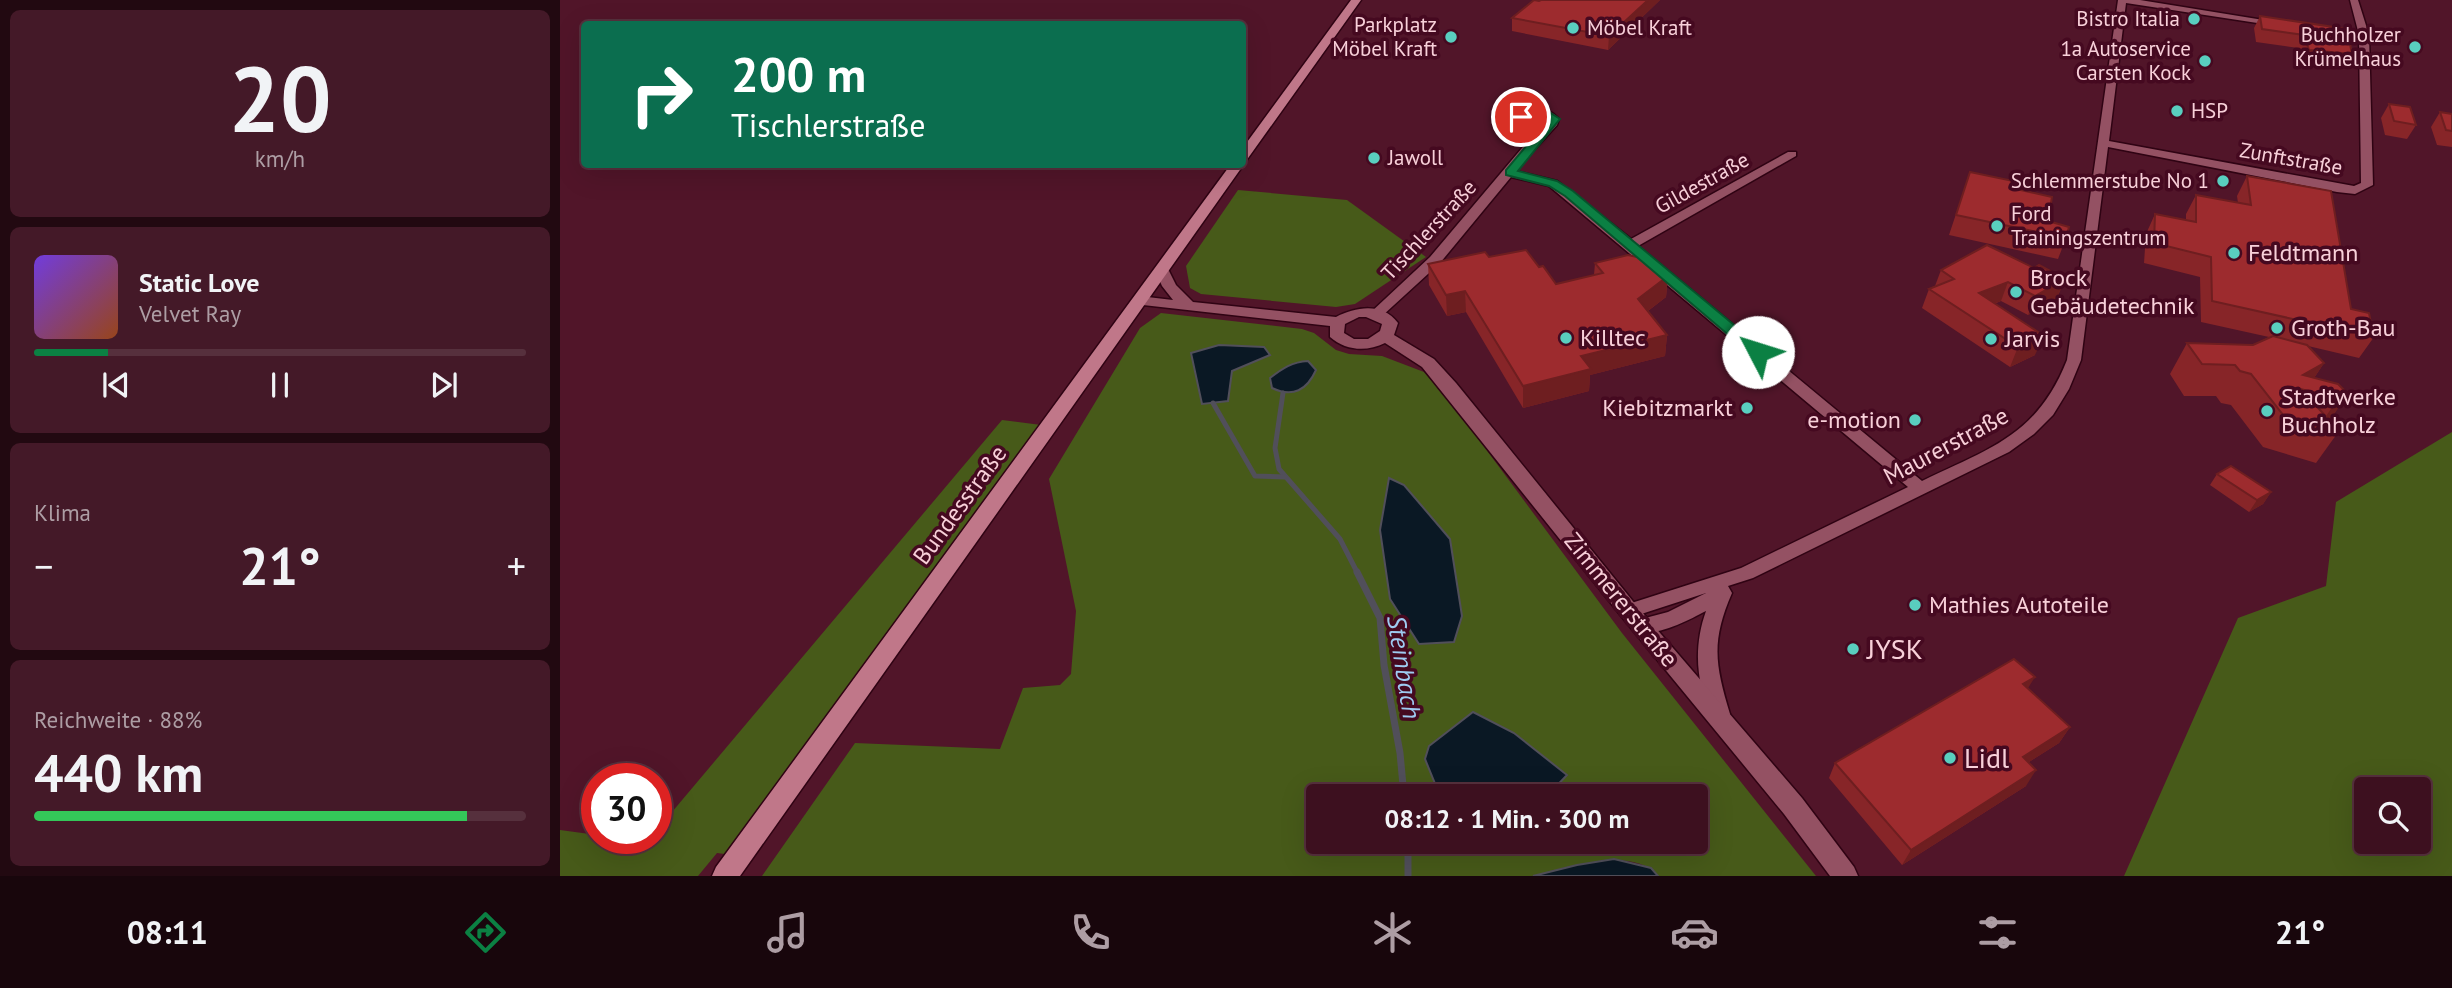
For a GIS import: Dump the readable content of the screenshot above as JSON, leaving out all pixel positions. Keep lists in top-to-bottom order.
{
  "streets": {
    "main road": ["Bundesstraße"],
    "street": [
      "Zunftstraße",
      "Gildestraße",
      "Tischlerstraße",
      "Maurerstraße",
      "Zimmererstraße"
    ]
  },
  "crossings": [
    ["Zunftstraße", "Maurerstraße"],
    ["Maurerstraße", "Zimmererstraße"]
  ],
  "water": ["Steinbach"],
  "places": [
    "Bistro Italia",
    "Möbel Kraft",
    "Parkplatz Möbel Kraft",
    "Buchholzer Krümelhaus",
    "1a Autoservice Carsten Kock",
    "HSP",
    "Jawoll",
    "Schlemmerstube No 1",
    "Ford Trainingszentrum",
    "Feldtmann",
    "Brock Gebäudetechnik",
    "Groth-Bau",
    "Killtec",
    "Jarvis",
    "Kiebitzmarkt",
    "Stadtwerke Buchholz",
    "e-motion",
    "Mathies Autoteile",
    "JYSK",
    "Lidl"
  ],
  "page": {
    "tile": [
      ["20", "km/h"],
      "Klima",
      ["Reichweite · 88%", "440 km"]
    ],
    "turn": ["200 m", "Tischlerstraße"],
    "song": ["Static Love", "Velvet Ray"],
    "heat": ["−", "21°", "+"],
    "limit": "30",
    "trip": "08:12 · 1 Min. · 300 m",
    "tabs": ["08:11", "21°"]
  }
}
